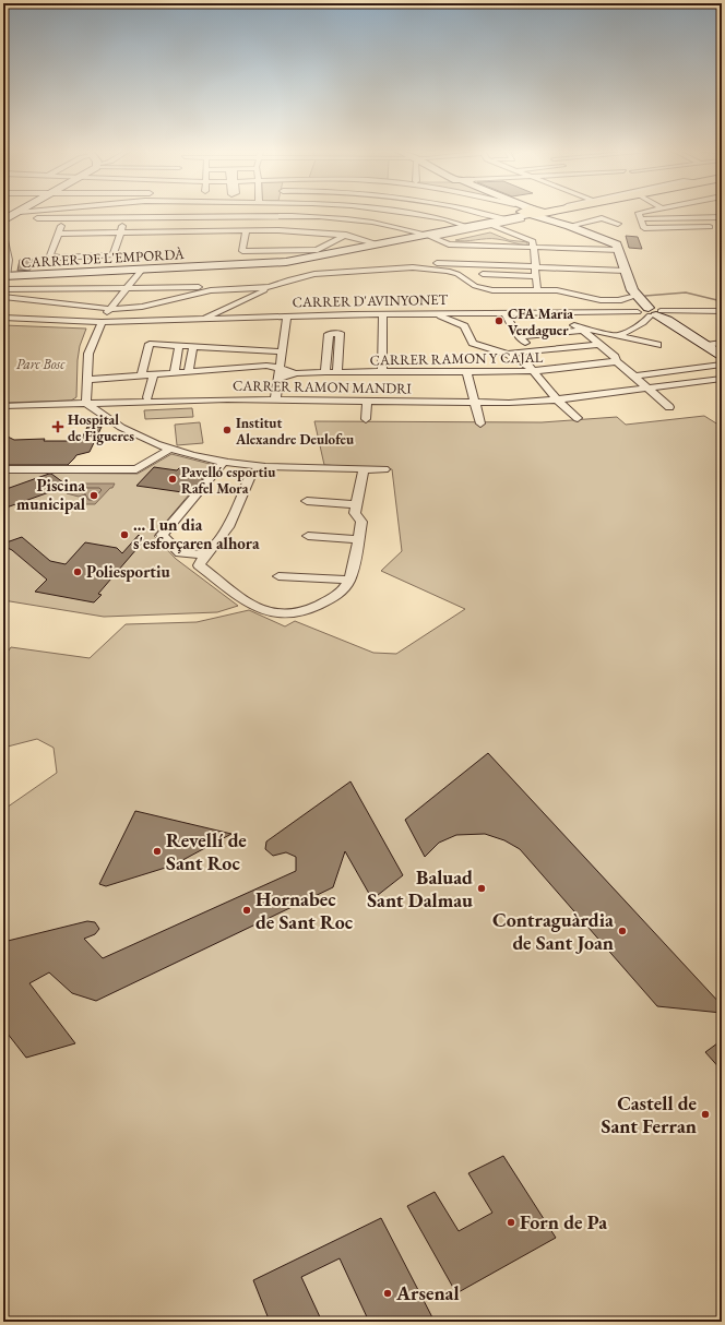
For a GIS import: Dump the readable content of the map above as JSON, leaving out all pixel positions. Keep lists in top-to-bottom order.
{
  "streets": {
    "main road": ["CARRER DE L'EMPORDÀ"],
    "street": ["CARRER D'AVINYONET", "CARRER RAMON Y CAJAL", "CARRER RAMON MANDRI"]
  },
  "parks": ["Parc Bosc"],
  "places": {
    "other": [
      "CFA Maria Verdaguer",
      "Institut Alexandre Deulofeu",
      "Pavelló esportiu Rafel Mora",
      "Piscina municipal",
      "... I un dia s'esforçaren alhora",
      "Poliesportiu",
      "Revellí de Sant Roc",
      "Baluad Sant Dalmau",
      "Hornabec de Sant Roc",
      "Contraguàrdia de Sant Joan",
      "Castell de Sant Ferran",
      "Forn de Pa",
      "Arsenal"
    ],
    "health": ["Hospital de Figueres"]
  }
}
